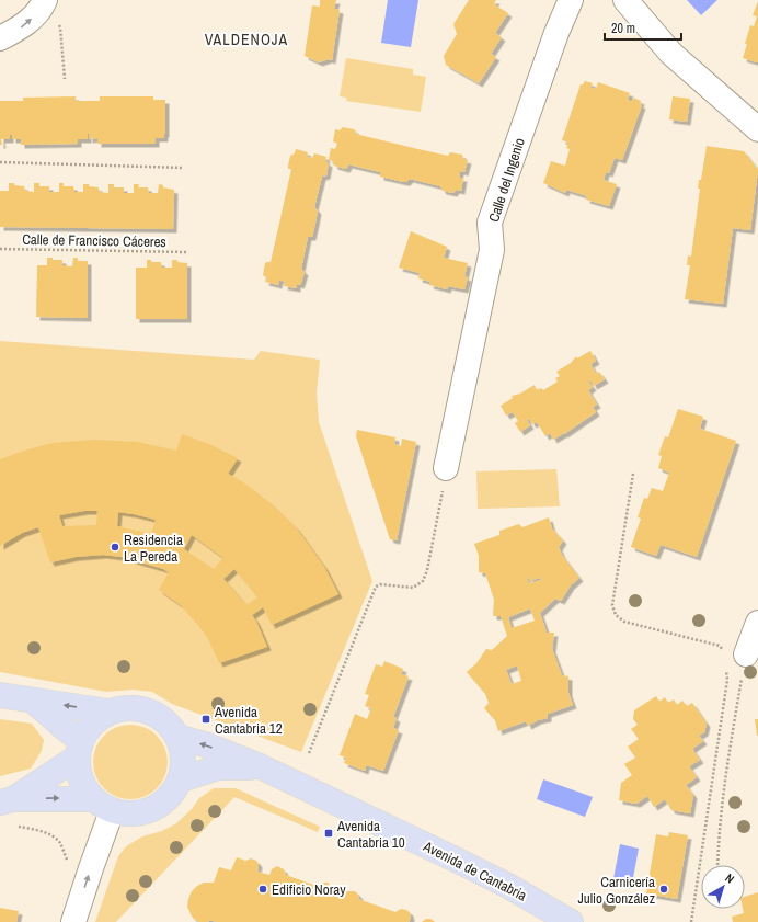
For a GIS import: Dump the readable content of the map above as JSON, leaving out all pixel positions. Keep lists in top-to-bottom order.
{
  "streets": {
    "main road": ["Avenida de Cantabria"],
    "street": ["Calle del Ingenio"],
    "path": ["Calle de Francisco Cáceres"]
  },
  "districts": ["VALDENOJA"],
  "places": {
    "other": ["Residencia La Pereda", "Edificio Noray", "Carnicería Julio González"],
    "transit": ["Avenida Cantabria 12", "Avenida Cantabria 10"]
  },
  "scale_bar": "20 m",
  "north": "top right"
}
